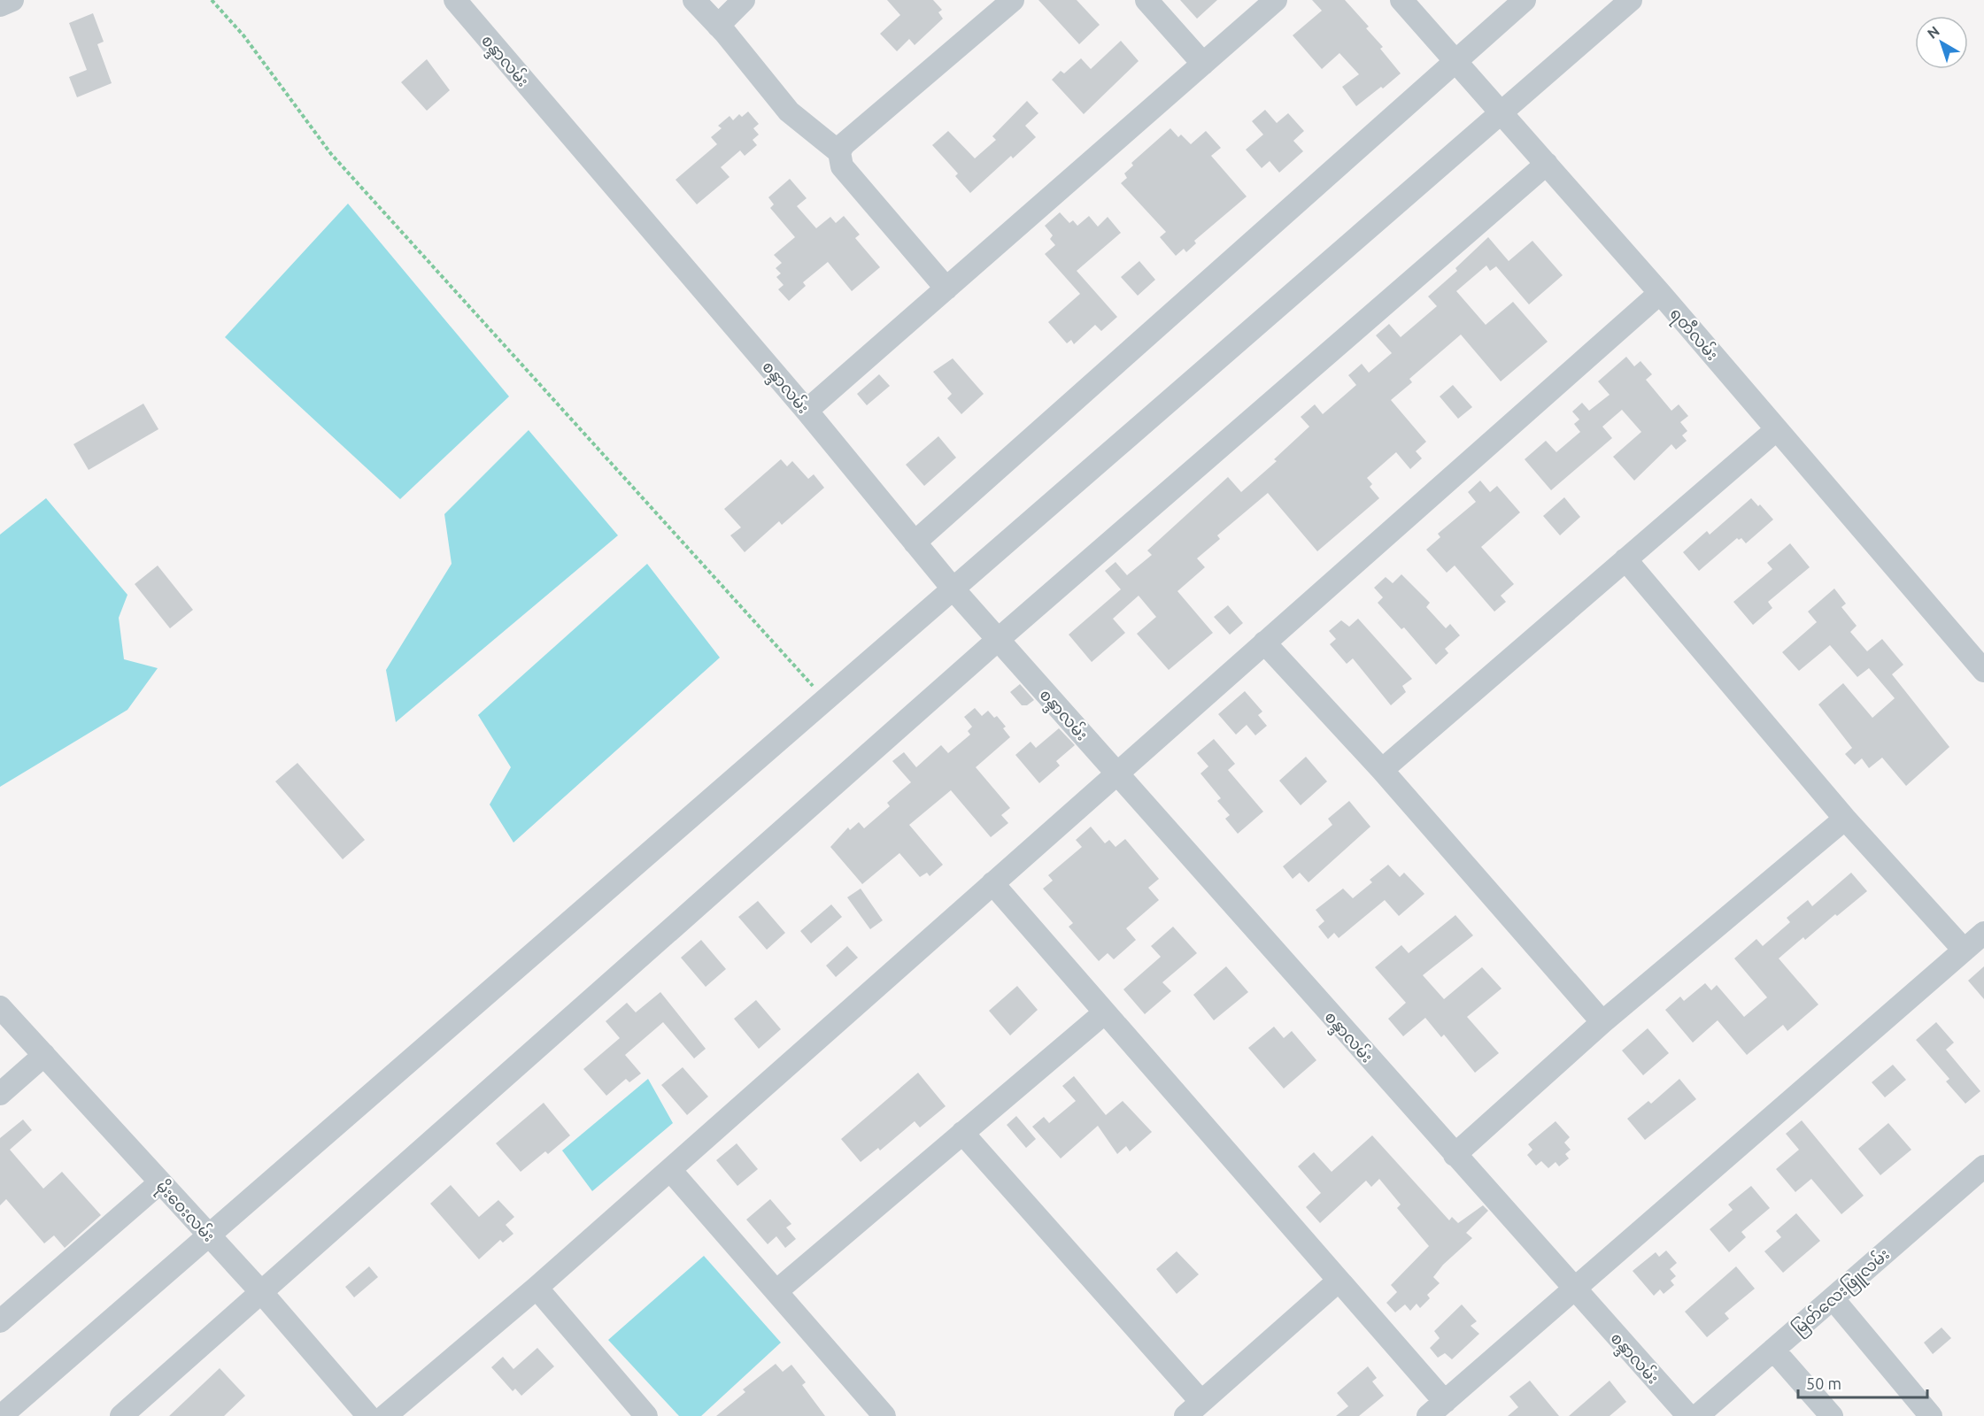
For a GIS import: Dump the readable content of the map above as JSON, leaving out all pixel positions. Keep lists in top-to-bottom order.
{
  "streets": {
    "street": [
      "စန္ဒာလမ်း",
      "ရတီလမ်း",
      "မိုးဝေးလမ်း",
      "မြတ်လေးဖြူလမ်း"
    ]
  },
  "scale_bar": "50 m",
  "north": "top left"
}
